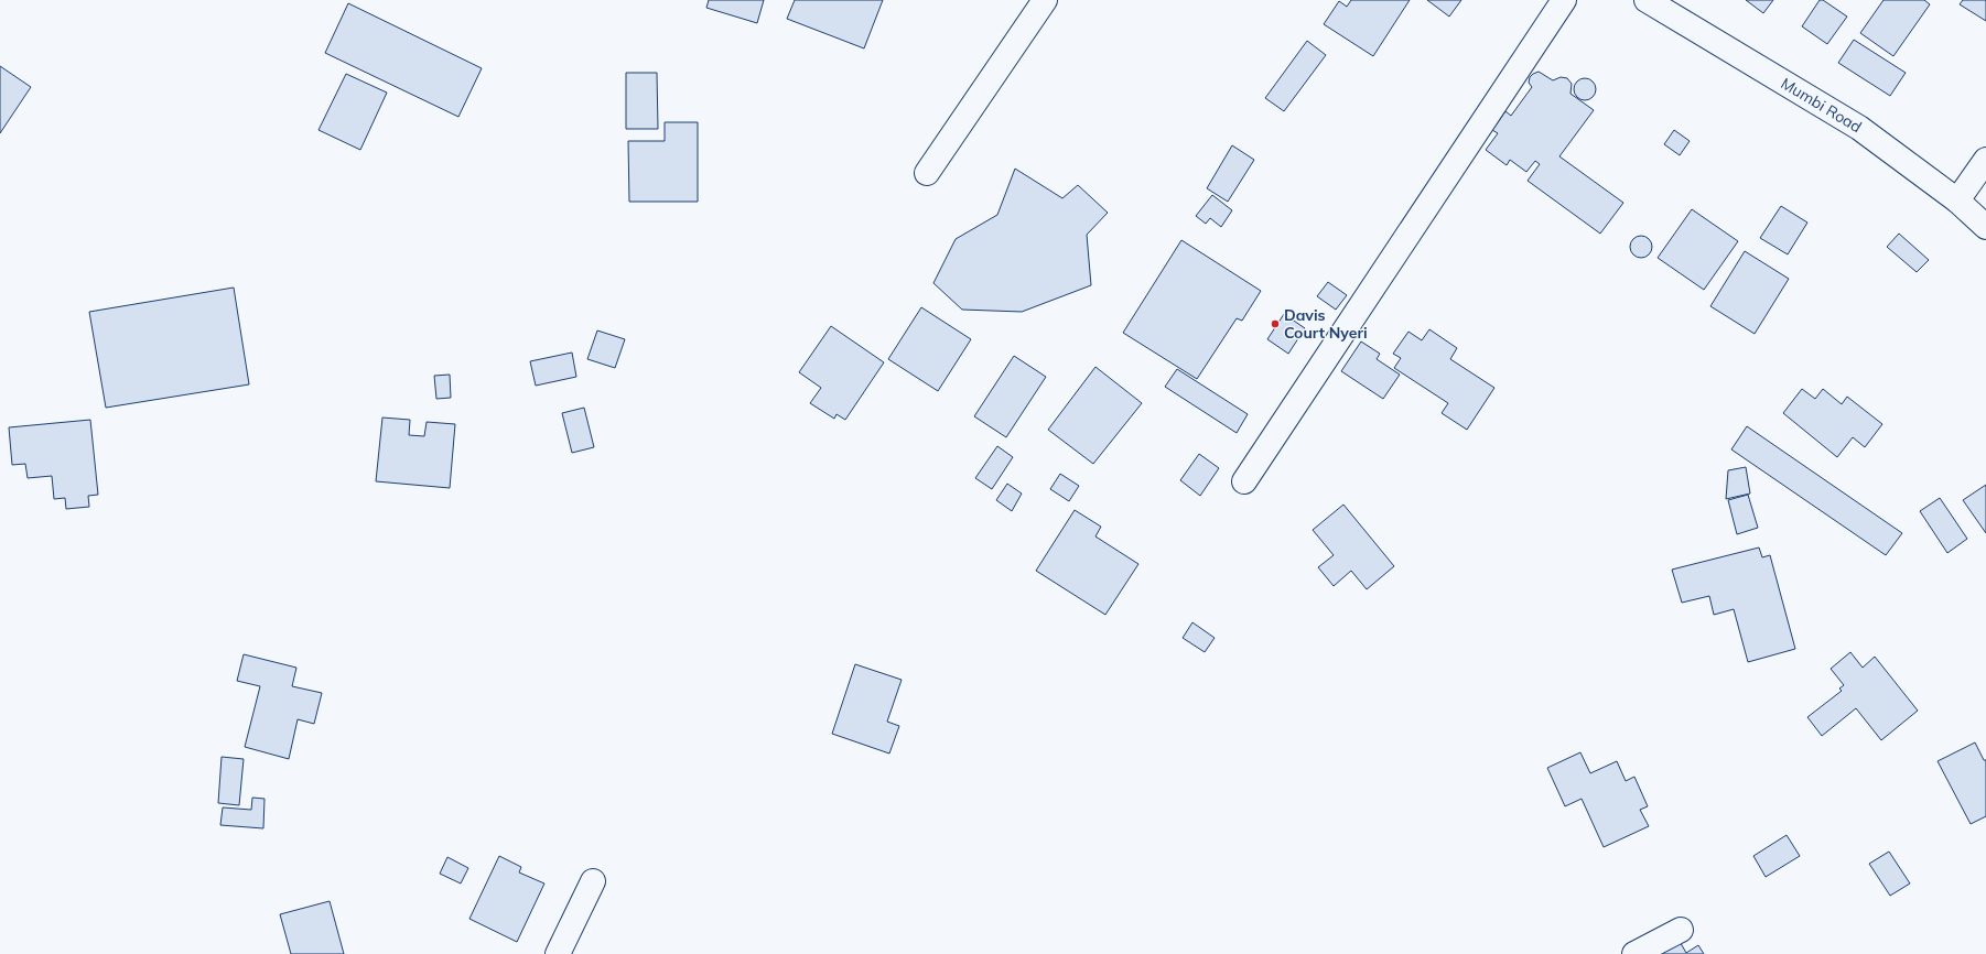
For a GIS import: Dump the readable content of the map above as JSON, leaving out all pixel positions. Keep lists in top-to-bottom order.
{
  "streets": {
    "street": ["Mumbi Road"]
  },
  "places": ["Davis Court Nyeri"]
}
